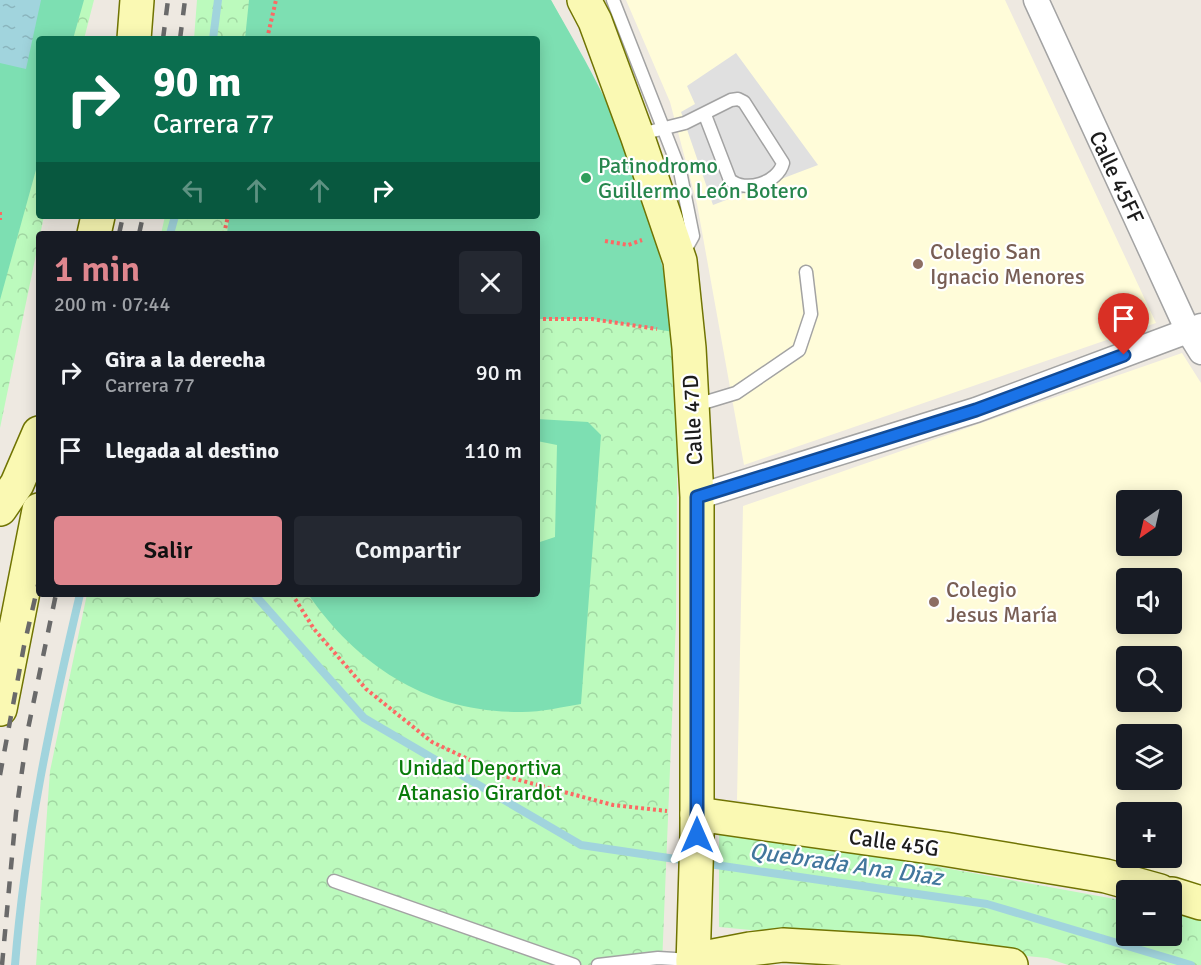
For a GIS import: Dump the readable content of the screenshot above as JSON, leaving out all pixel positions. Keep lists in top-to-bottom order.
{
  "streets": {
    "main road": ["Calle 47D", "Calle 45G"],
    "street": ["Calle 45FF"]
  },
  "crossings": [
    ["Calle 47D", "Calle 45G"]
  ],
  "water": ["Quebrada Ana Diaz"],
  "parks": ["Unidad Deportiva Atanasio Girardot"],
  "places": ["Patinodromo Guillermo León Botero", "Colegio San Ignacio Menores", "Colegio Jesus María"],
  "north": "bottom left",
  "page": {
    "turn": ["90 m", "Carrera 77"],
    "heading": ["1 min", "200 m · 07:44"],
    "list": [
      {
        "name": "Gira a la derecha",
        "note": "Carrera 77",
        "value": "90 m"
      },
      {
        "name": "Llegada al destino",
        "value": "110 m"
      }
    ],
    "map_buttons": ["+", "−"],
    "buttons": ["Salir", "Compartir"]
  }
}
